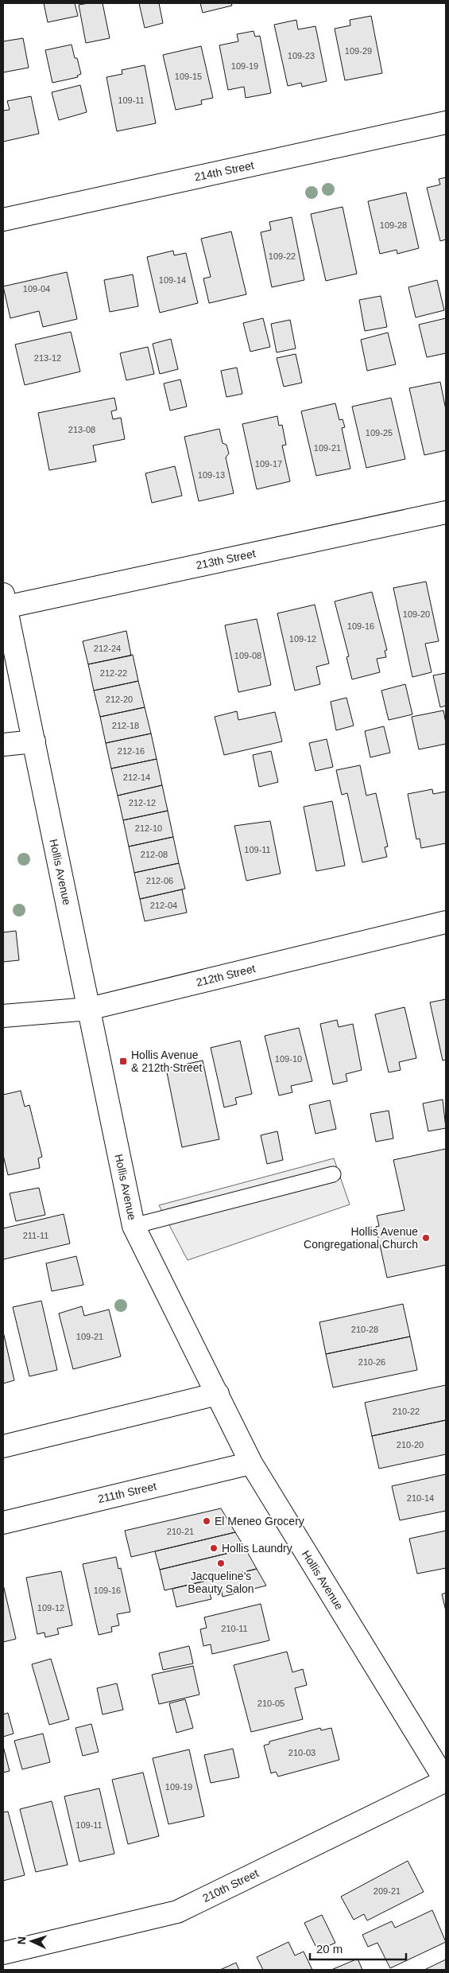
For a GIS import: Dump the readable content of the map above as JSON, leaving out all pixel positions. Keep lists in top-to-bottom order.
{
  "streets": {
    "street": [
      "214th Street",
      "213th Street",
      "Hollis Avenue",
      "212th Street",
      "211th Street",
      "210th Street"
    ]
  },
  "crossings": [
    ["213th Street", "Hollis Avenue"],
    ["Hollis Avenue", "212th Street"],
    ["Hollis Avenue", "211th Street"],
    ["Hollis Avenue", "210th Street"]
  ],
  "places": {
    "transit": ["Hollis Avenue & 212th Street"],
    "other": [
      "Hollis Avenue Congregational Church",
      "El Meneo Grocery",
      "Hollis Laundry",
      "Jacqueline's Beauty Salon"
    ]
  },
  "house_numbers": [
    "109-29",
    "109-23",
    "109-19",
    "109-15",
    "109-11",
    "109-28",
    "109-22",
    "109-14",
    "109-04",
    "213-12",
    "213-08",
    "109-25",
    "109-21",
    "109-17",
    "109-13",
    "109-20",
    "109-16",
    "109-12",
    "212-24",
    "109-08",
    "212-22",
    "212-20",
    "212-18",
    "212-16",
    "212-14",
    "212-12",
    "212-10",
    "109-11",
    "212-08",
    "212-06",
    "212-04",
    "109-10",
    "211-11",
    "210-28",
    "109-21",
    "210-26",
    "210-22",
    "210-20",
    "210-14",
    "210-21",
    "109-16",
    "109-12",
    "210-11",
    "210-05",
    "210-03",
    "109-19",
    "109-11",
    "209-21"
  ],
  "scale_bar": "20 m",
  "north": "left"
}
